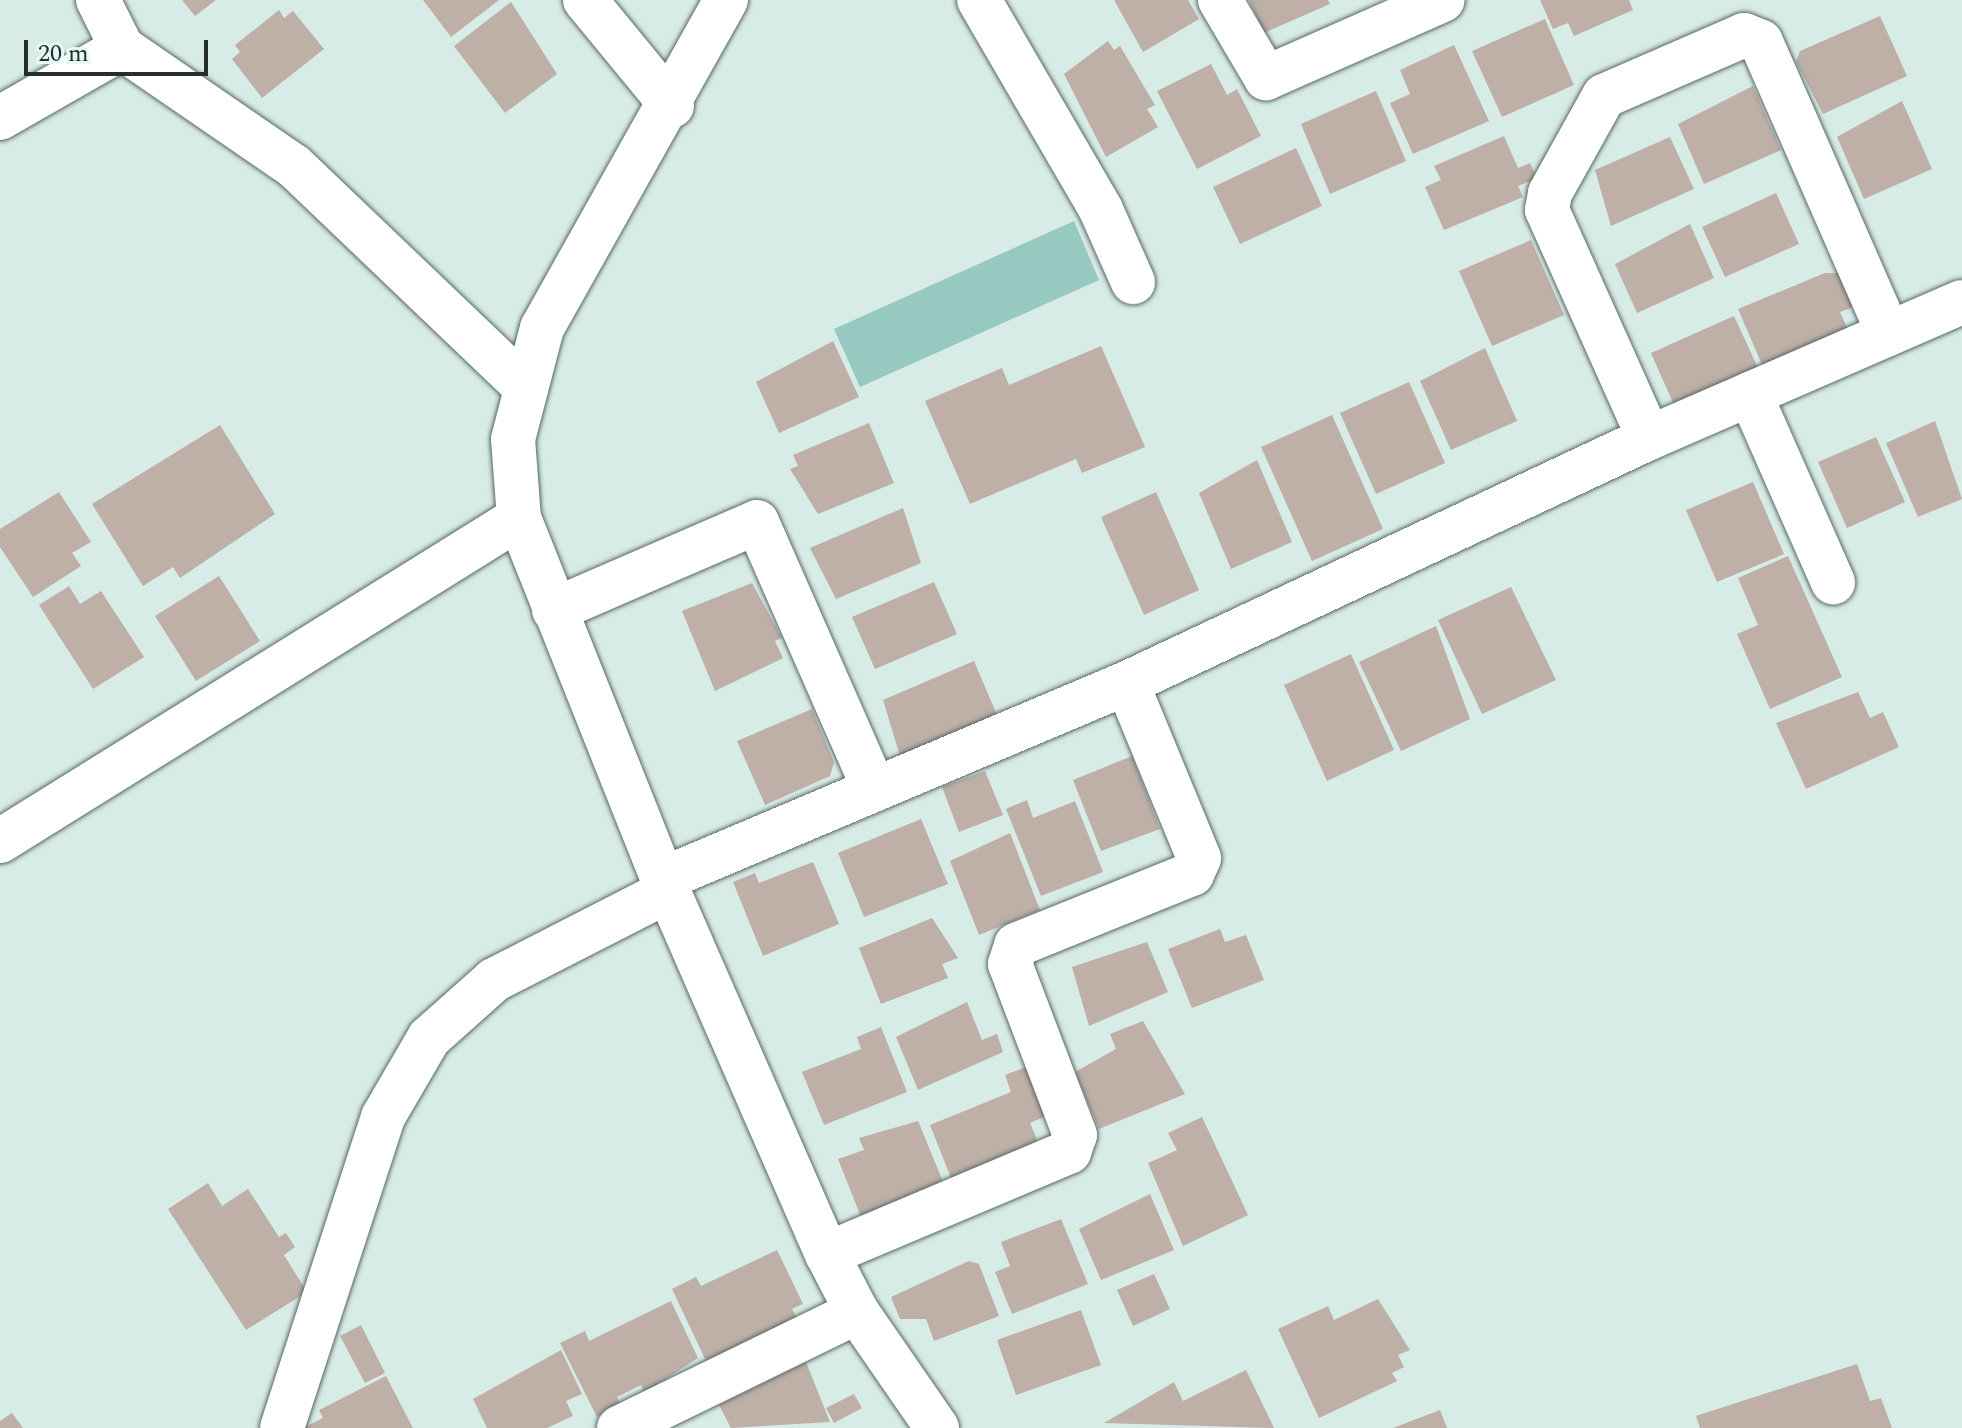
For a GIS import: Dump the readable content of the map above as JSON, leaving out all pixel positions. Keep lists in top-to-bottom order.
{
  "scale_bar": "20 m"
}
